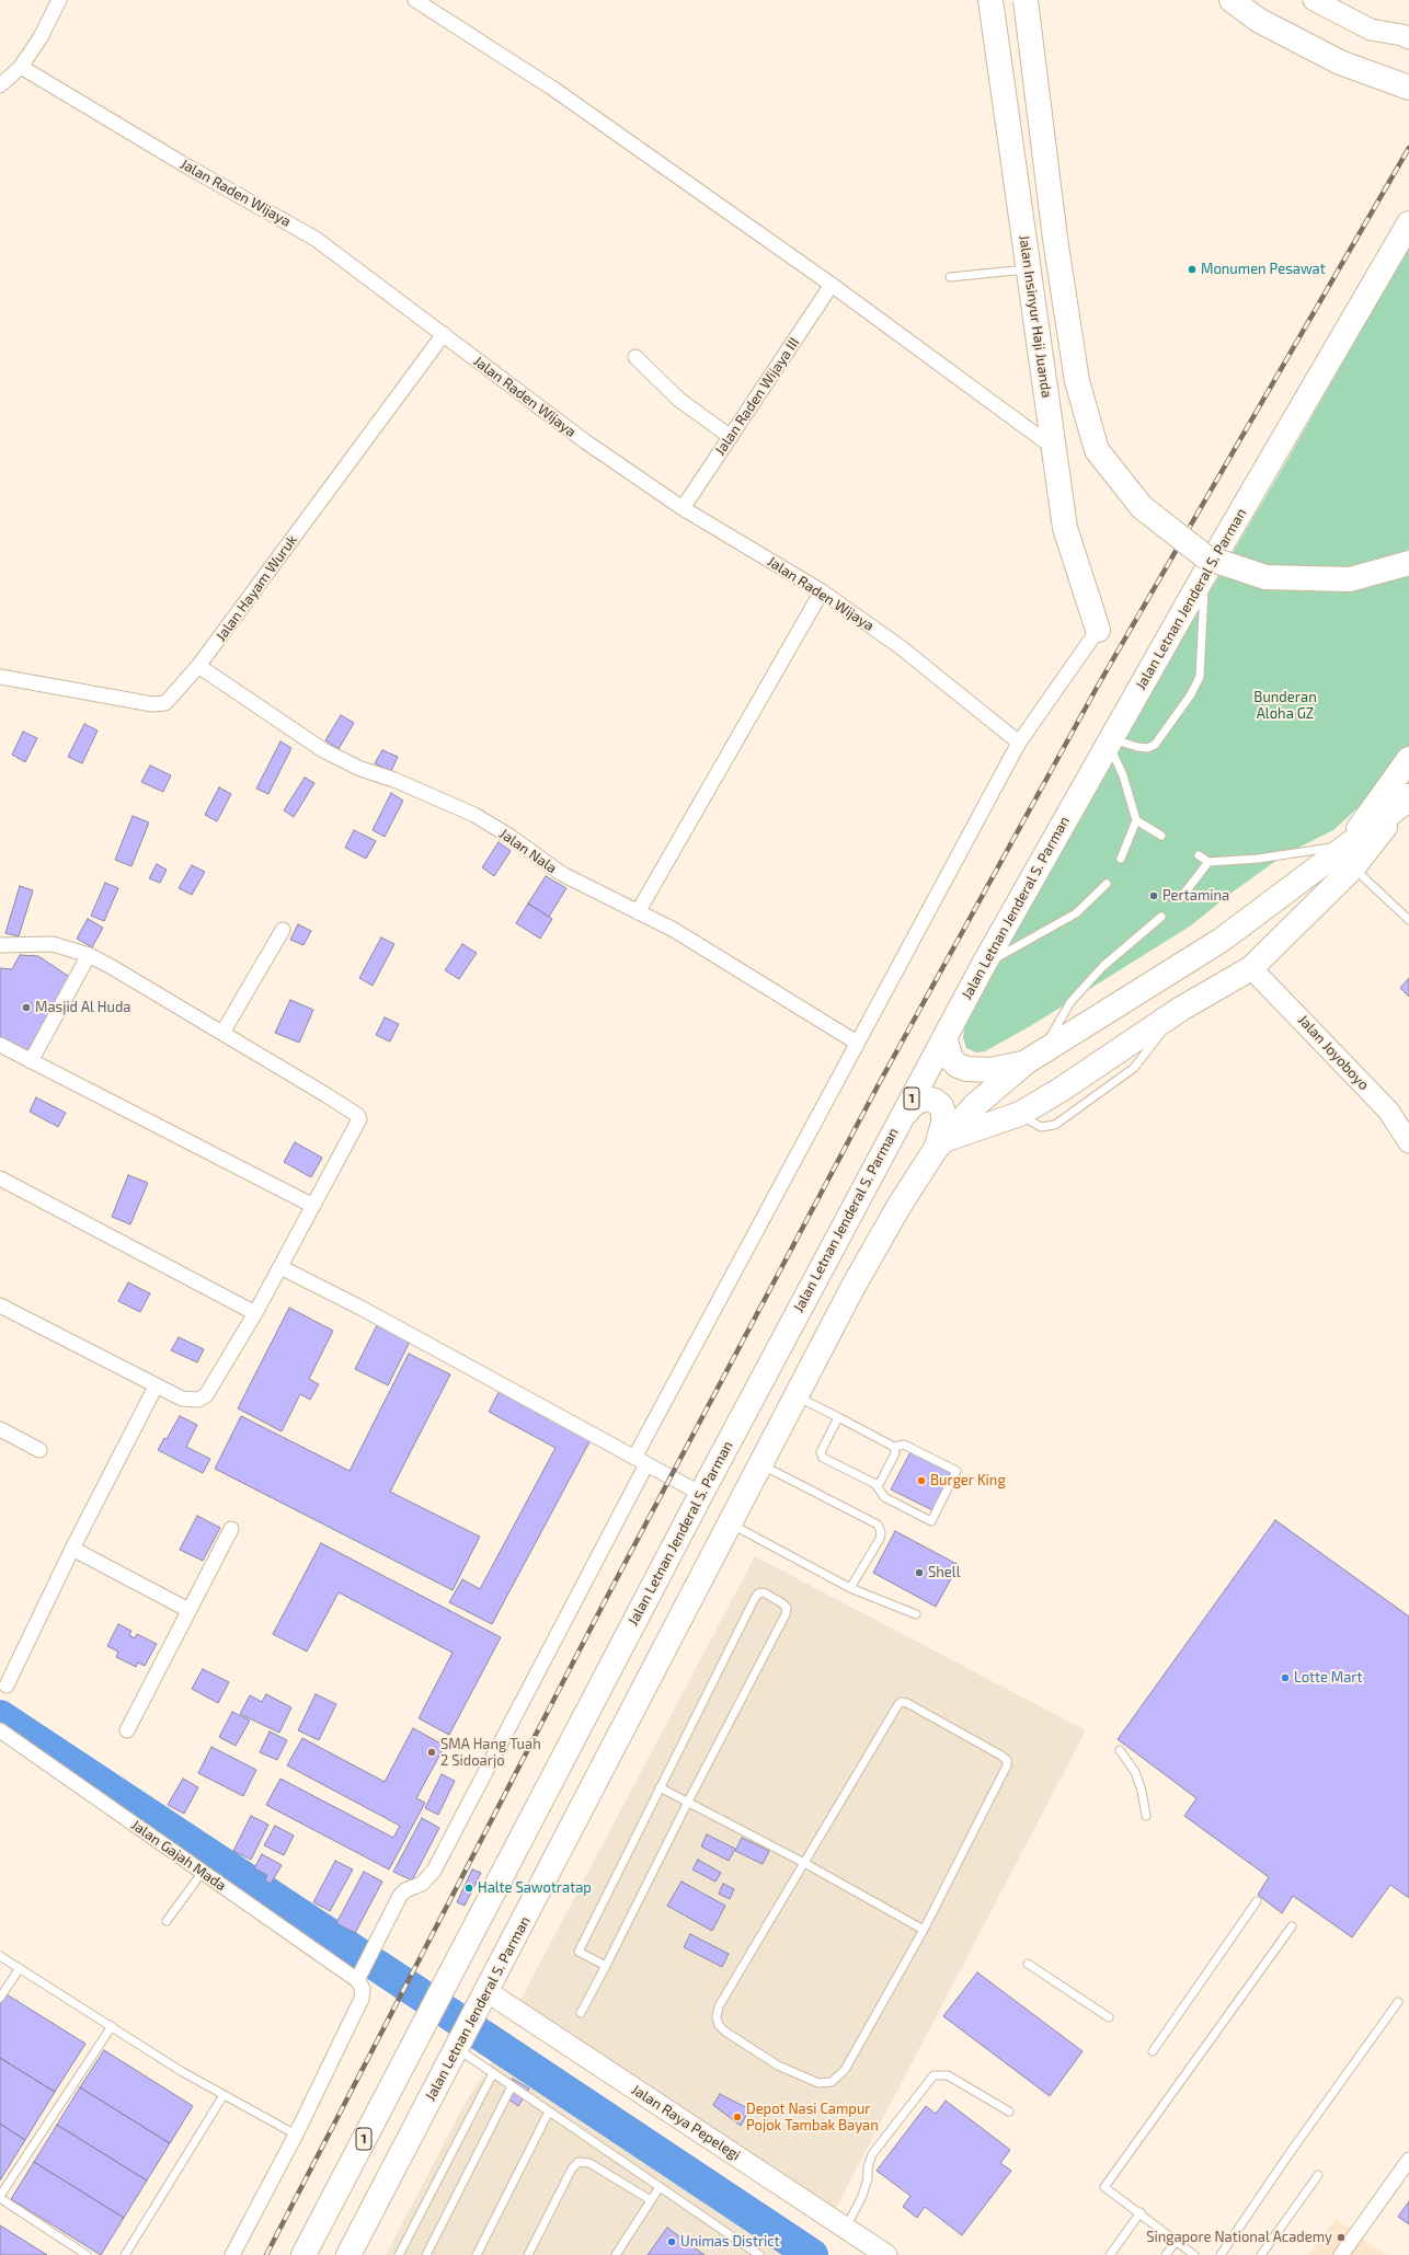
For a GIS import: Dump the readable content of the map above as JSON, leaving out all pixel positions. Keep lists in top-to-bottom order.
{
  "streets": {
    "highway": ["Jalan Insinyur Haji Juanda", "Jalan Letnan Jenderal S. Parman", "1"],
    "street": [
      "Jalan Raden Wijaya",
      "Jalan Raden Wijaya III",
      "Jalan Hayam Wuruk",
      "Jalan Nala",
      "Jalan Joyoboyo",
      "Jalan Gajah Mada",
      "Jalan Raya Pepelegi"
    ]
  },
  "crossings": [
    ["Jalan Raden Wijaya", "Jalan Raden Wijaya III"],
    ["Jalan Raden Wijaya", "Jalan Hayam Wuruk"],
    ["Jalan Hayam Wuruk", "Jalan Nala"],
    ["Jalan Letnan Jenderal S. Parman", "Jalan Raya Pepelegi"]
  ],
  "parks": ["Bunderan Aloha GZ"],
  "places": [
    "Monumen Pesawat",
    "Pertamina",
    "Masjid Al Huda",
    "Burger King",
    "Shell",
    "Lotte Mart",
    "SMA Hang Tuah 2 Sidoarjo",
    "Halte Sawotratap",
    "Depot Nasi Campur Pojok Tambak Bayan",
    "Singapore National Academy",
    "Unimas District"
  ]
}
